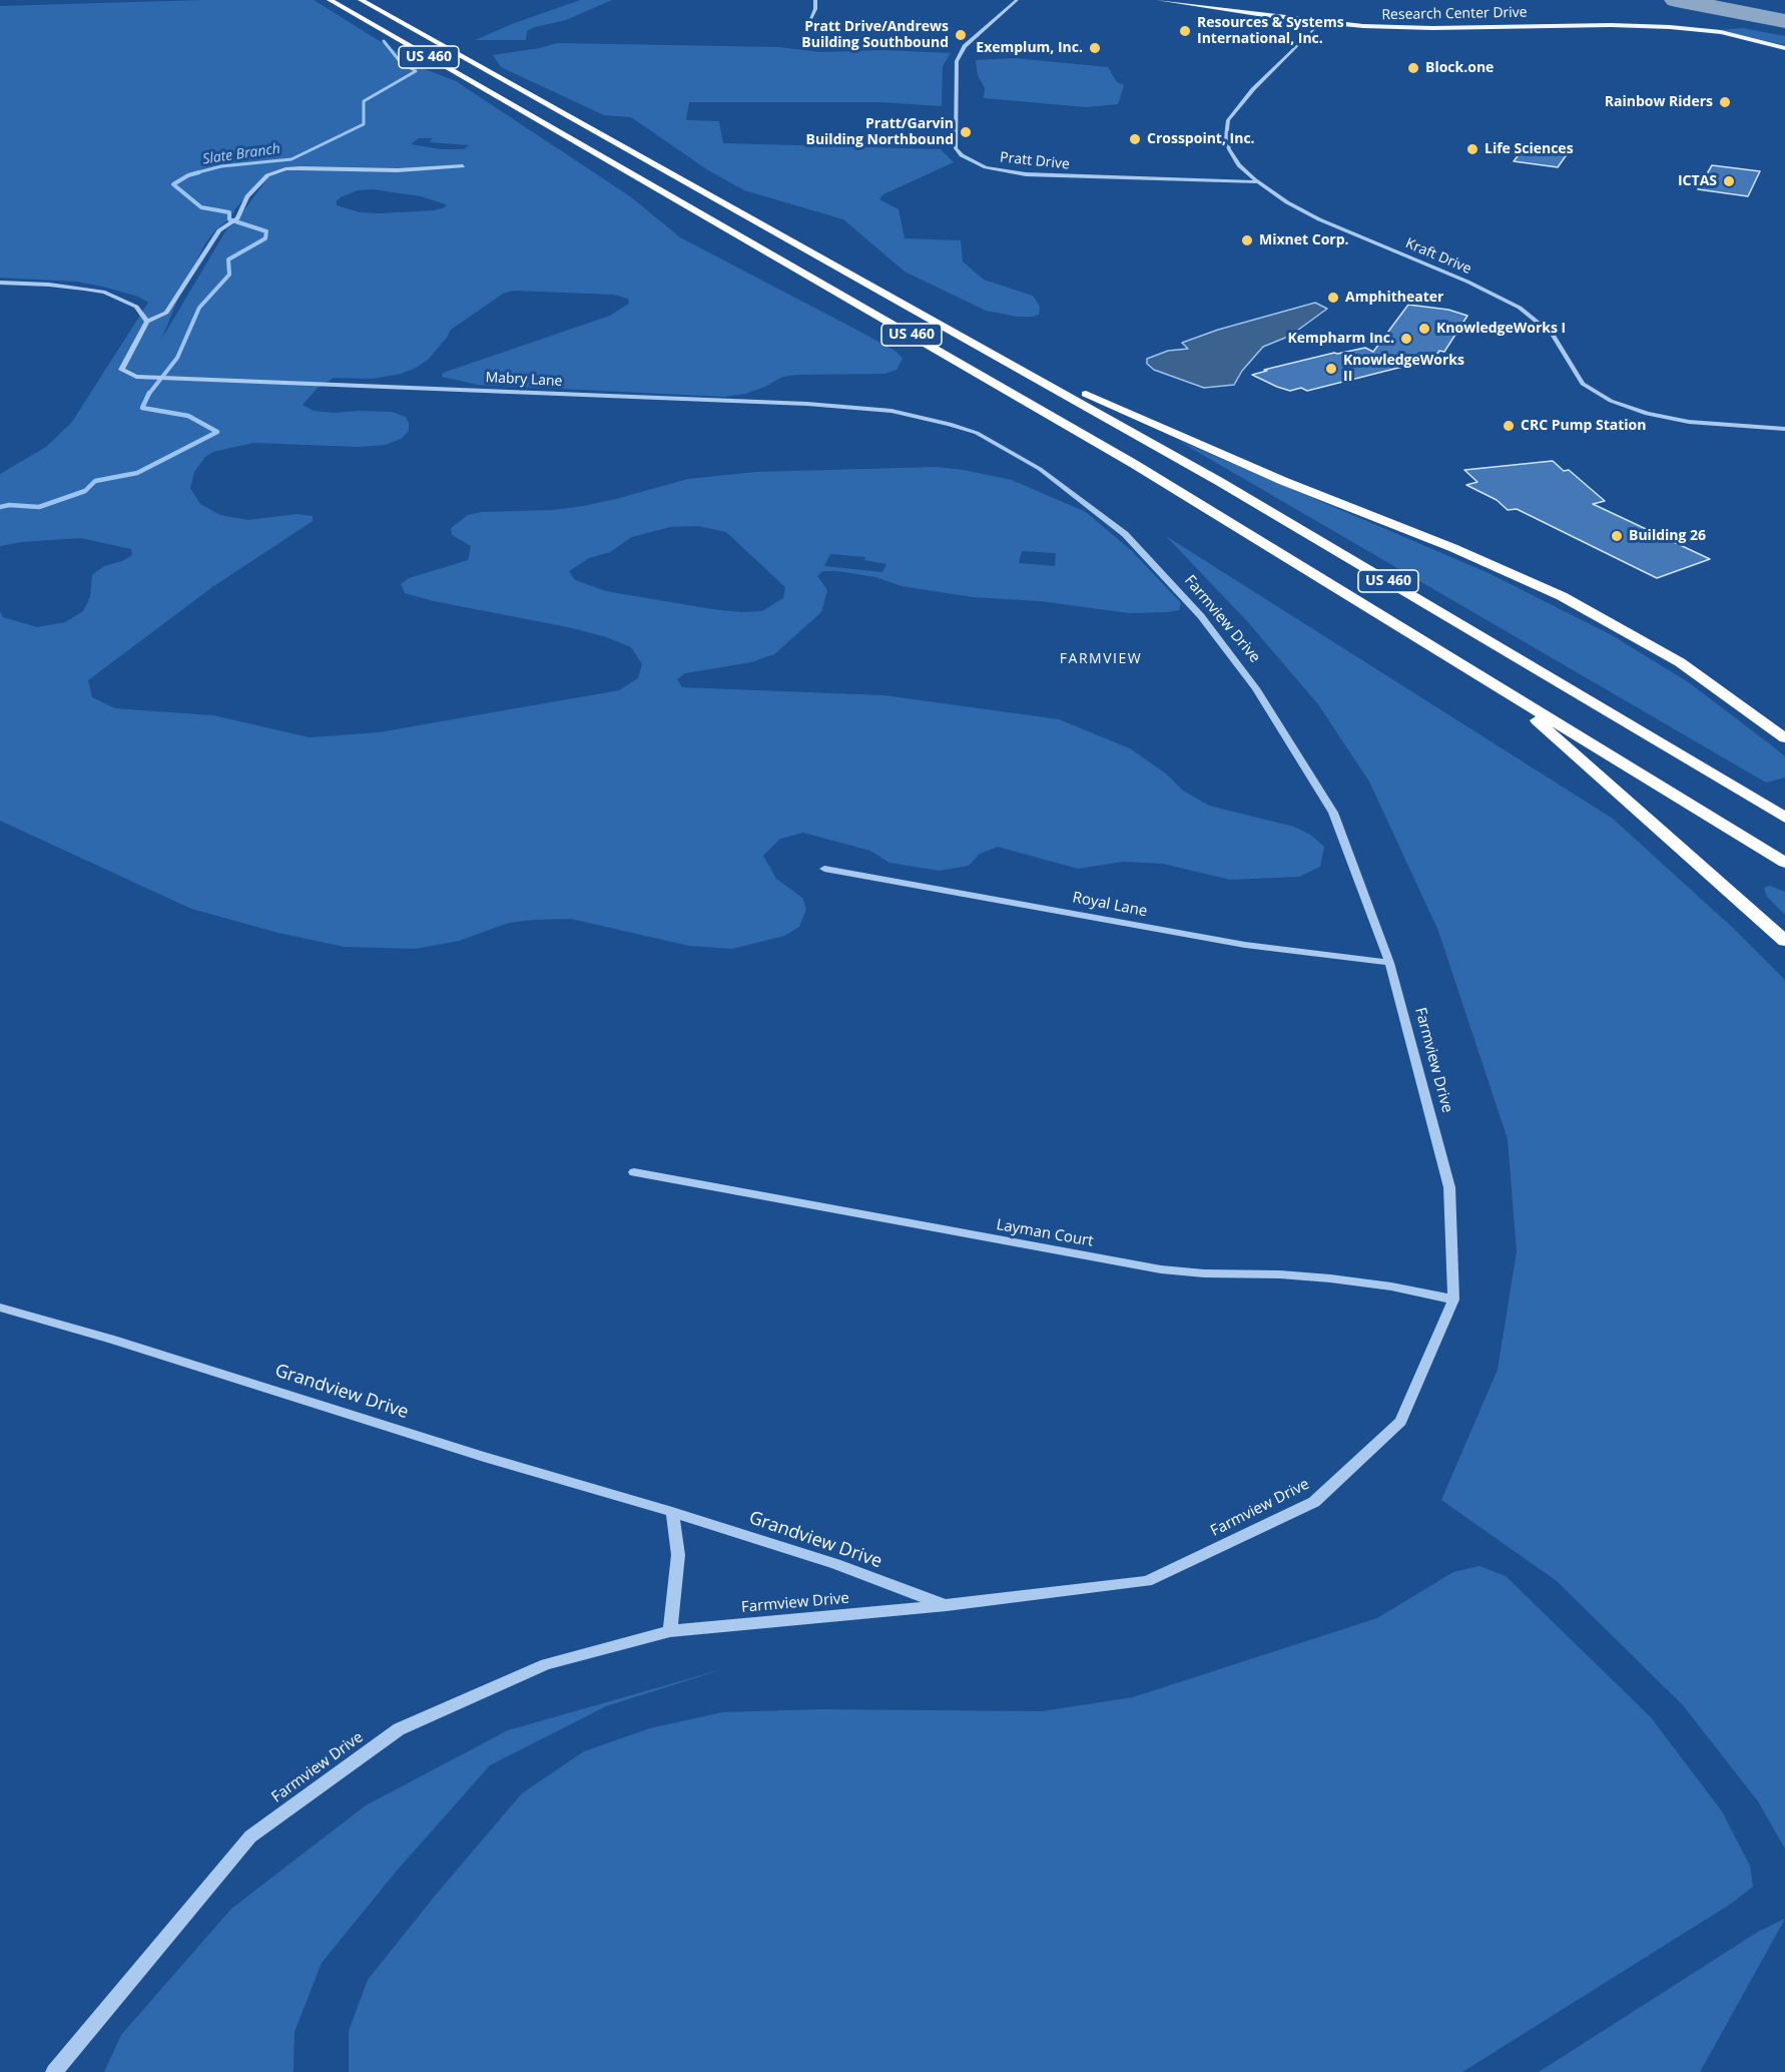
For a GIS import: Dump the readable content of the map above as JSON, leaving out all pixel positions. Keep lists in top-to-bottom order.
{
  "streets": {
    "highway": ["US 460"],
    "main road": ["Research Center Drive"],
    "street": [
      "Pratt Drive",
      "Kraft Drive",
      "Mabry Lane",
      "Farmview Drive",
      "Royal Lane",
      "Layman Court",
      "Grandview Drive"
    ]
  },
  "crossings": [
    ["Research Center Drive", "Kraft Drive"],
    ["Pratt Drive", "Kraft Drive"],
    ["Mabry Lane", "Farmview Drive"],
    ["Farmview Drive", "Royal Lane"],
    ["Farmview Drive", "Layman Court"],
    ["Farmview Drive", "Grandview Drive"]
  ],
  "districts": ["FARMVIEW"],
  "water": ["Slate Branch"],
  "places": [
    "Resources & Systems International, Inc.",
    "Pratt Drive/Andrews Building Southbound",
    "Exemplum, Inc.",
    "Block.one",
    "Rainbow Riders",
    "Pratt/Garvin Building Northbound",
    "Crosspoint, Inc.",
    "Life Sciences",
    "ICTAS",
    "Mixnet Corp.",
    "Amphitheater",
    "KnowledgeWorks I",
    "Kempharm Inc.",
    "KnowledgeWorks II",
    "CRC Pump Station",
    "Building 26"
  ]
}
